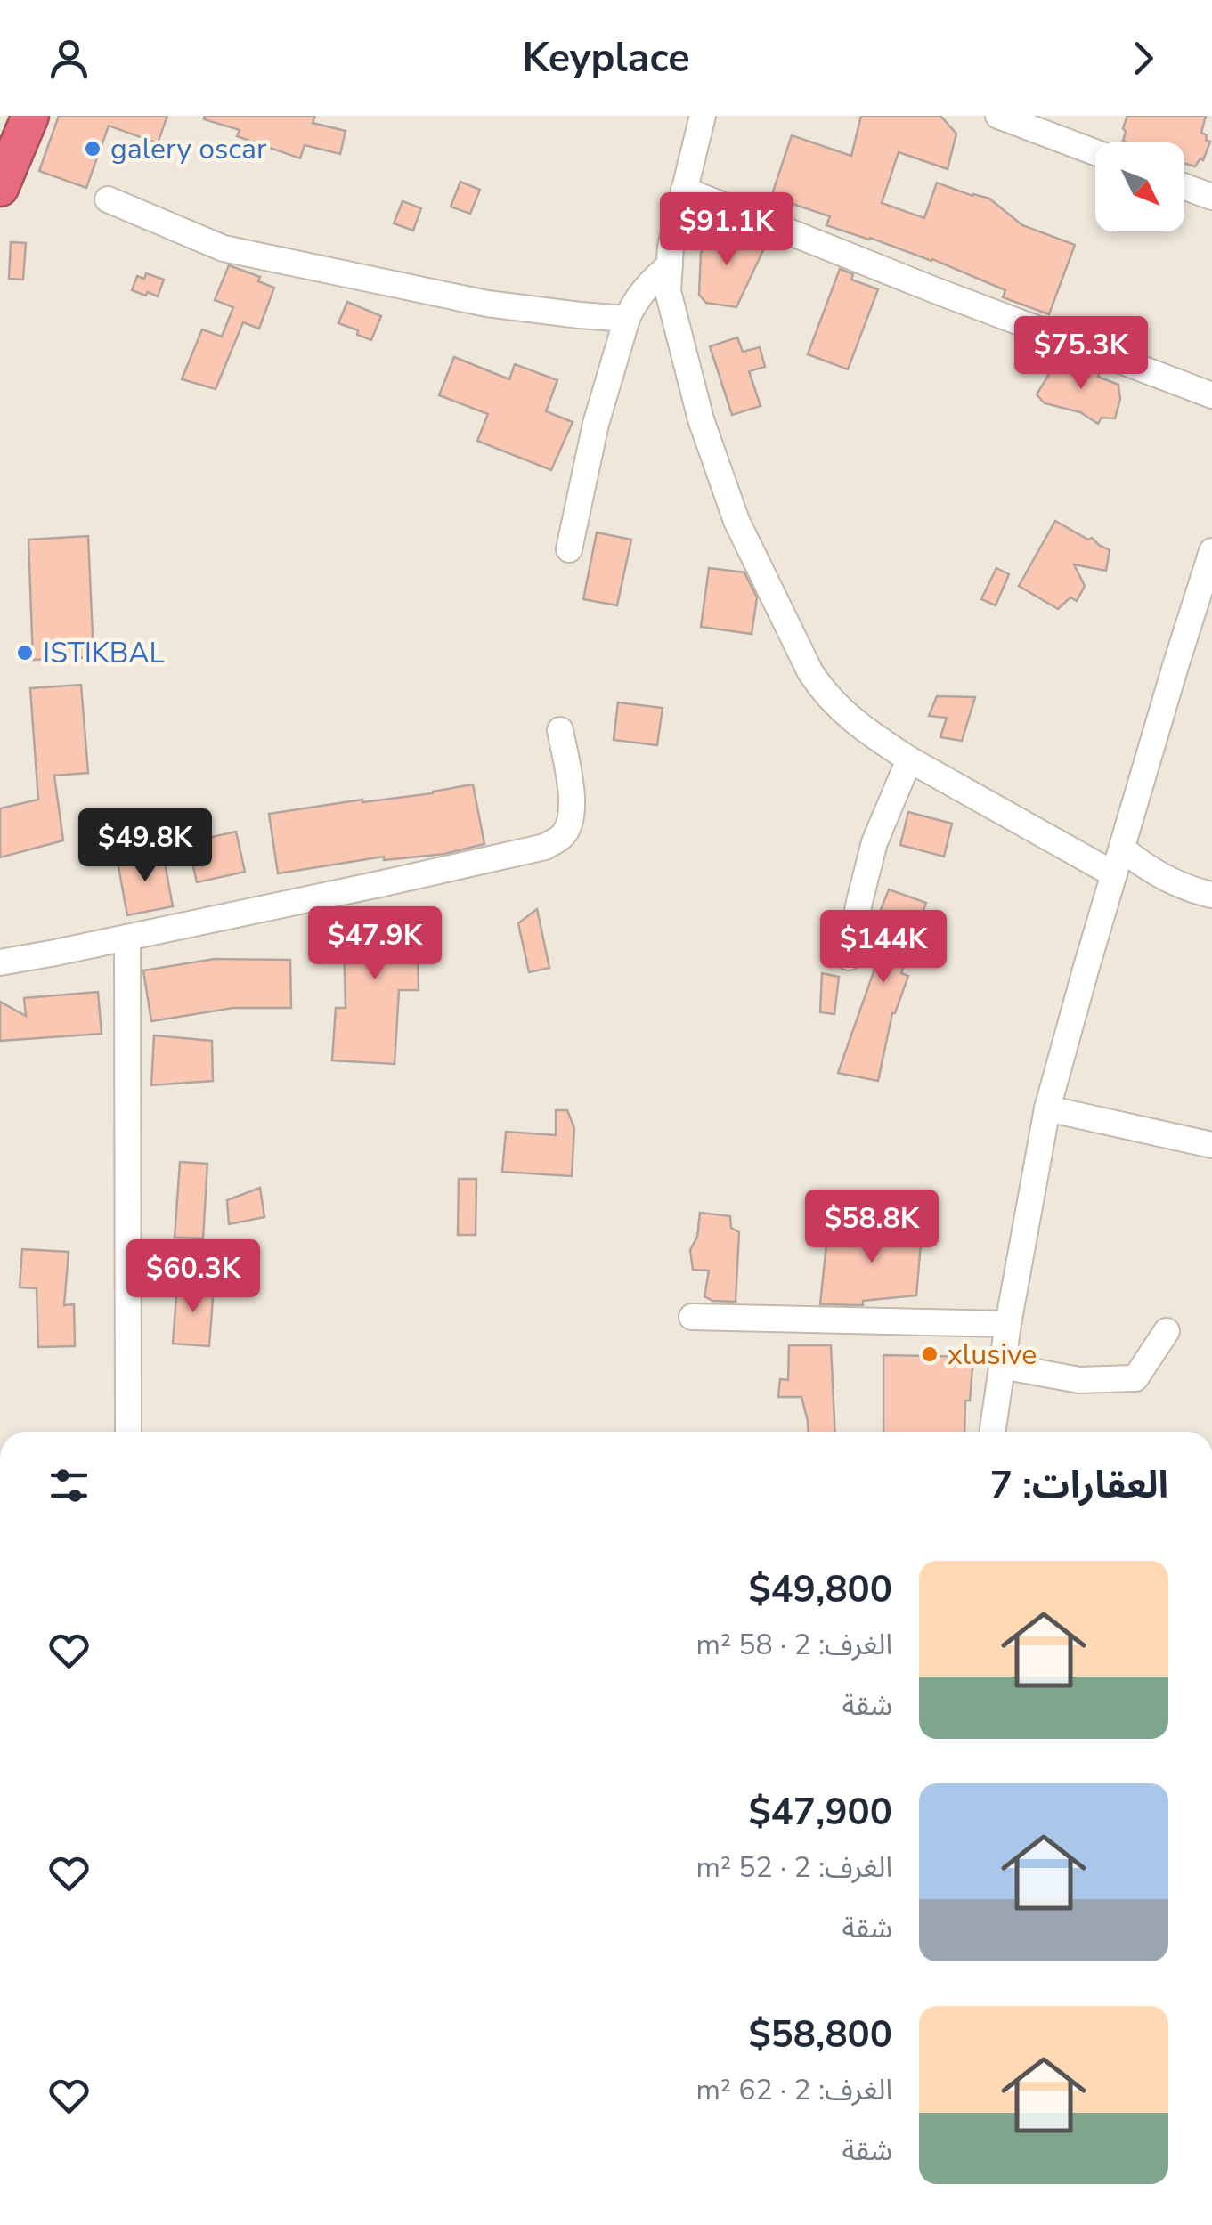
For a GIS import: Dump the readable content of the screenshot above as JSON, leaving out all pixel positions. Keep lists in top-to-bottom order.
{
  "places": ["galery oscar", "ISTIKBAL", "xlusive"],
  "north": "bottom right",
  "page": {
    "header": "Keyplace",
    "price": [
      "$91.1K",
      "$75.3K",
      "$49.8K",
      "$47.9K",
      "$144K",
      "$58.8K",
      "$60.3K"
    ],
    "heading": "العقارات: 7",
    "list": [
      {
        "name": "$49,800",
        "note": "الغرف: 2 · 58 m² · شقة"
      },
      {
        "name": "$47,900",
        "note": "الغرف: 2 · 52 m² · شقة"
      },
      {
        "name": "$58,800",
        "note": "الغرف: 2 · 62 m² · شقة"
      }
    ]
  }
}
